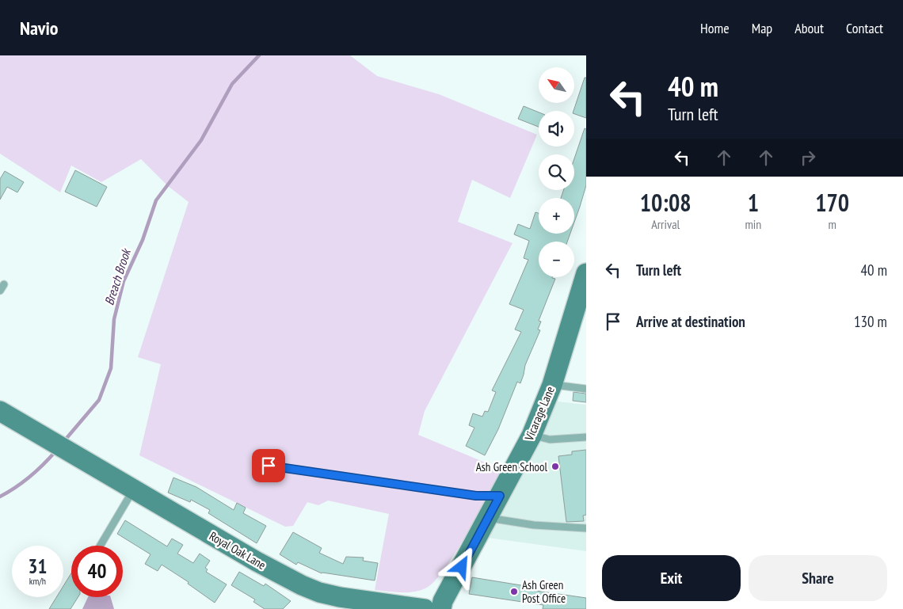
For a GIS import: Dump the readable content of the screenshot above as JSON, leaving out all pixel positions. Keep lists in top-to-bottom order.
{
  "streets": {
    "street": ["Vicarage Lane", "Royal Oak Lane"]
  },
  "water": ["Breach Brook"],
  "places": ["Ash Green School", "Ash Green Post Office"],
  "north": "top left",
  "page": {
    "header": "Navio",
    "nav": [
      "Home",
      "Map",
      "About",
      "Contact"
    ],
    "turn": ["40 m", "Turn left"],
    "map_buttons": ["+", "−"],
    "eta": [
      "10:08",
      "Arrival",
      "1",
      "min",
      "170",
      "m"
    ],
    "list": [
      {
        "name": "Turn left",
        "value": "40 m"
      },
      {
        "name": "Arrive at destination",
        "value": "130 m"
      }
    ],
    "speed": "31 km/h",
    "limit": "40",
    "buttons": ["Exit", "Share"]
  }
}
